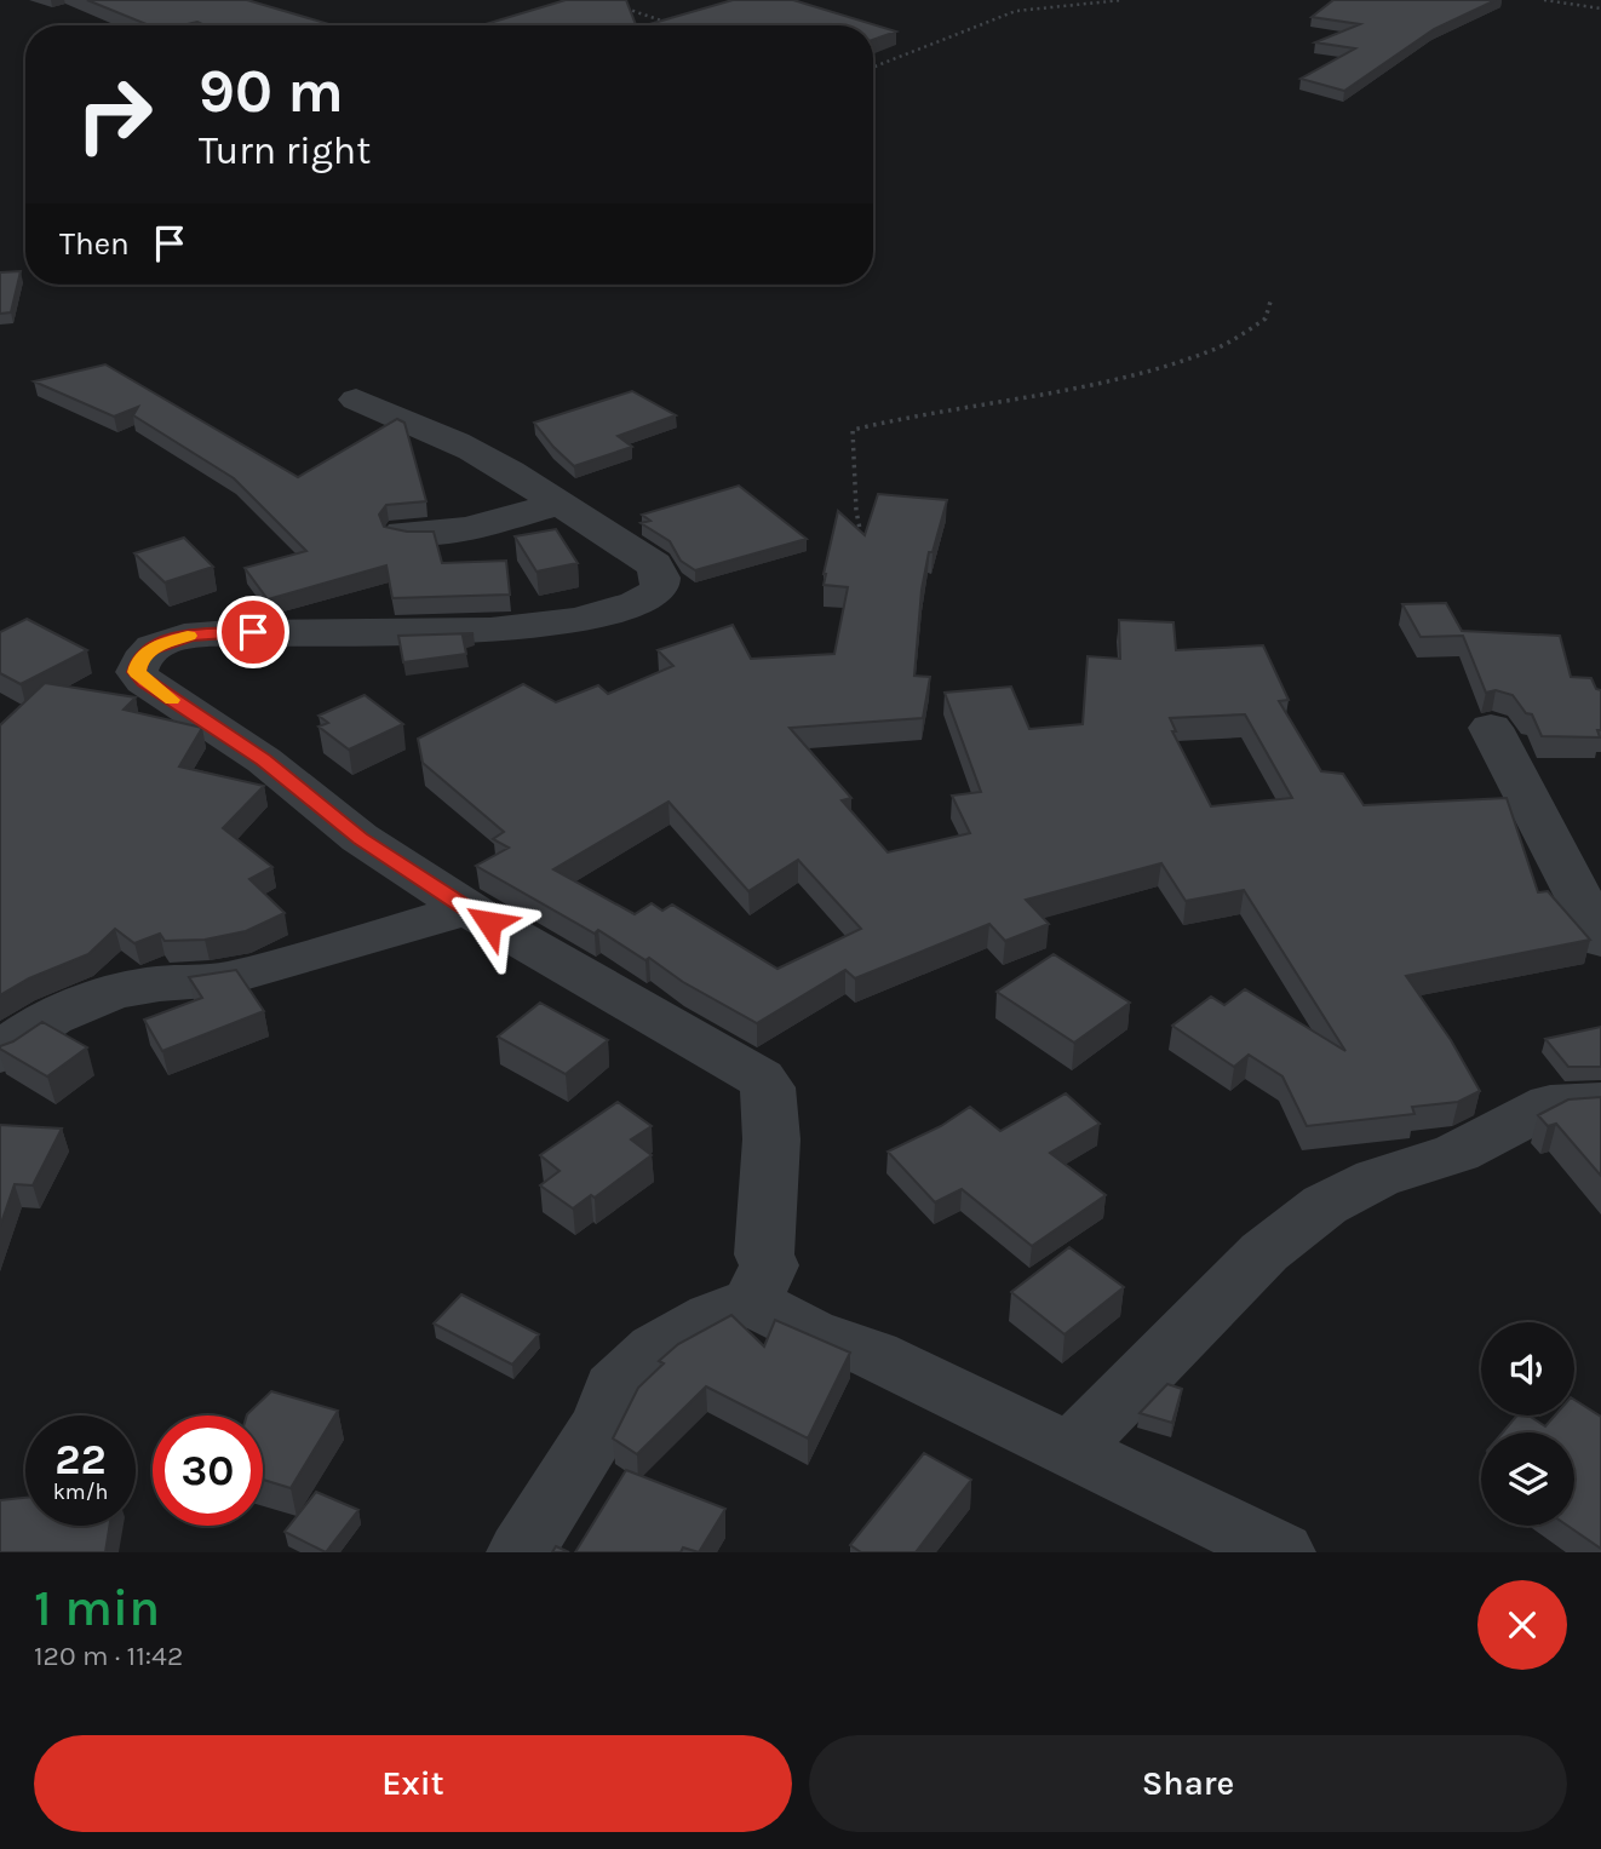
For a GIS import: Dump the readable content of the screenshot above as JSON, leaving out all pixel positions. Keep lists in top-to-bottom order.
{
  "page": {
    "turn": ["90 m", "Turn right"],
    "then": "Then",
    "speed": "22 km/h",
    "limit": "30",
    "heading": ["1 min", "120 m · 11:42"],
    "buttons": ["Exit", "Share"]
  }
}
